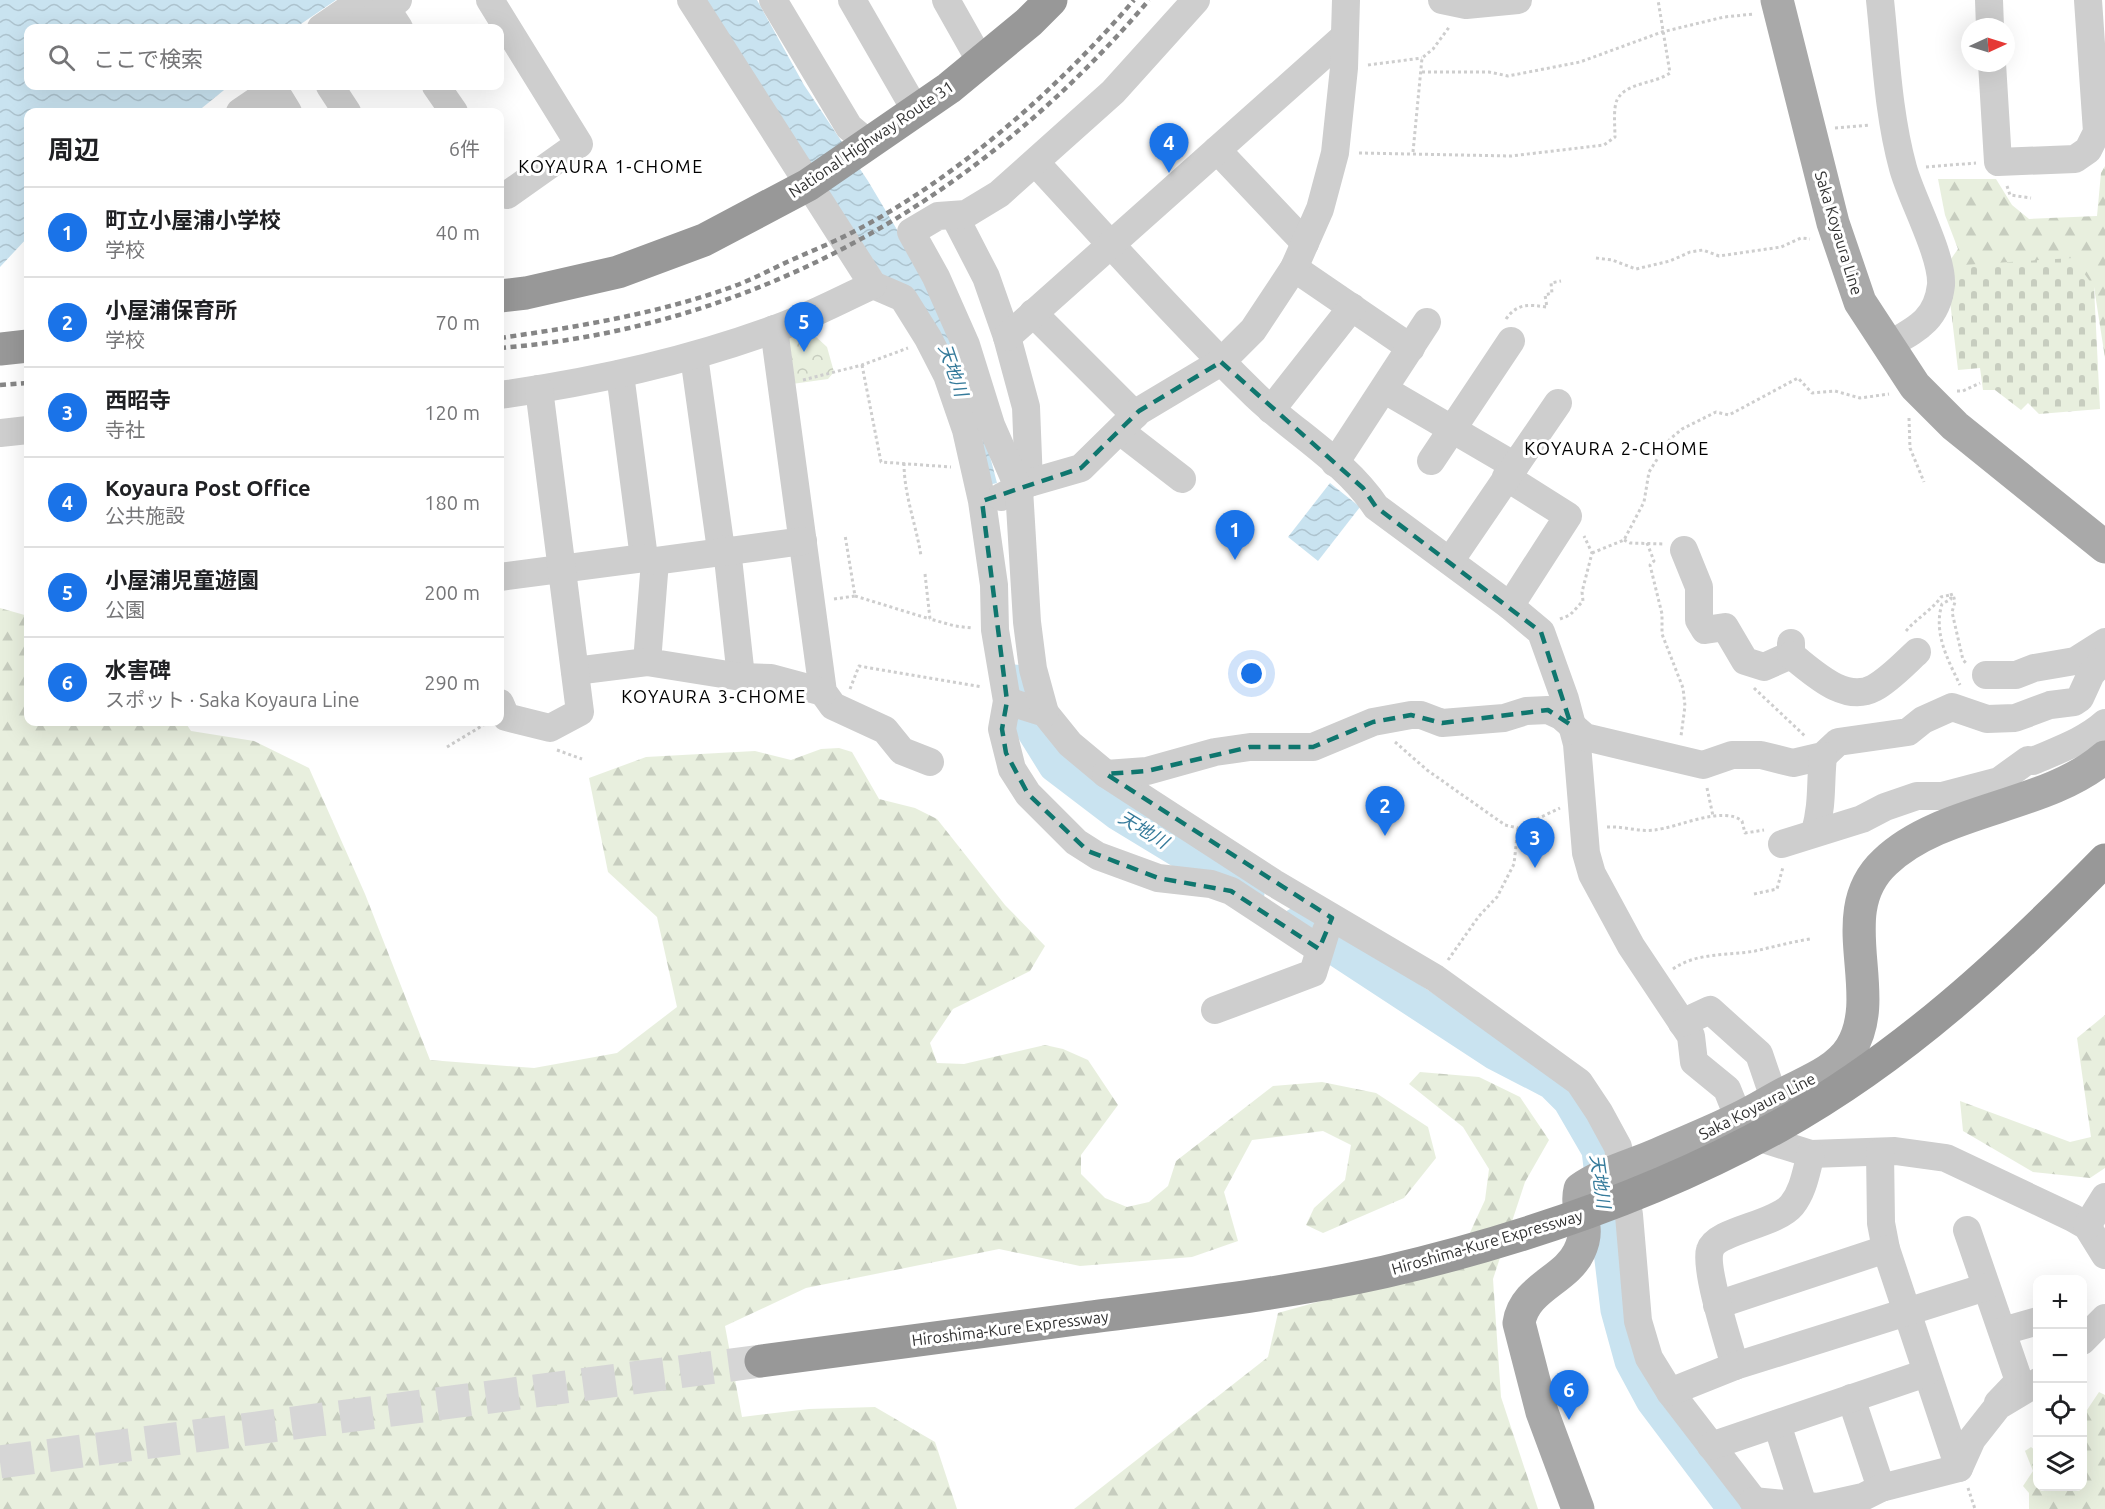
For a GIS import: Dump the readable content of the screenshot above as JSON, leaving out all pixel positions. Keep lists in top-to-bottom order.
{
  "streets": {
    "highway": ["National Highway Route 31", "Hiroshima-Kure Expressway"],
    "main road": ["Saka Koyaura Line"]
  },
  "districts": ["KOYAURA 1-CHOME", "KOYAURA 2-CHOME", "KOYAURA 3-CHOME"],
  "water": ["天地川"],
  "north": "right",
  "page": {
    "search": "ここで検索",
    "heading": ["周辺", "6件"],
    "pins": [
      "4",
      "5",
      "1",
      "2",
      "3",
      "6"
    ],
    "list": [
      {
        "mark": "1",
        "name": "町立小屋浦小学校",
        "note": "学校",
        "value": "40 m"
      },
      {
        "mark": "2",
        "name": "小屋浦保育所",
        "note": "学校",
        "value": "70 m"
      },
      {
        "mark": "3",
        "name": "西昭寺",
        "note": "寺社",
        "value": "120 m"
      },
      {
        "mark": "4",
        "name": "Koyaura Post Office",
        "note": "公共施設",
        "value": "180 m"
      },
      {
        "mark": "5",
        "name": "小屋浦児童遊園",
        "note": "公園",
        "value": "200 m"
      },
      {
        "mark": "6",
        "name": "水害碑",
        "note": "スポット · Saka Koyaura Line",
        "value": "290 m"
      }
    ],
    "map_buttons": ["+", "−"]
  }
}
